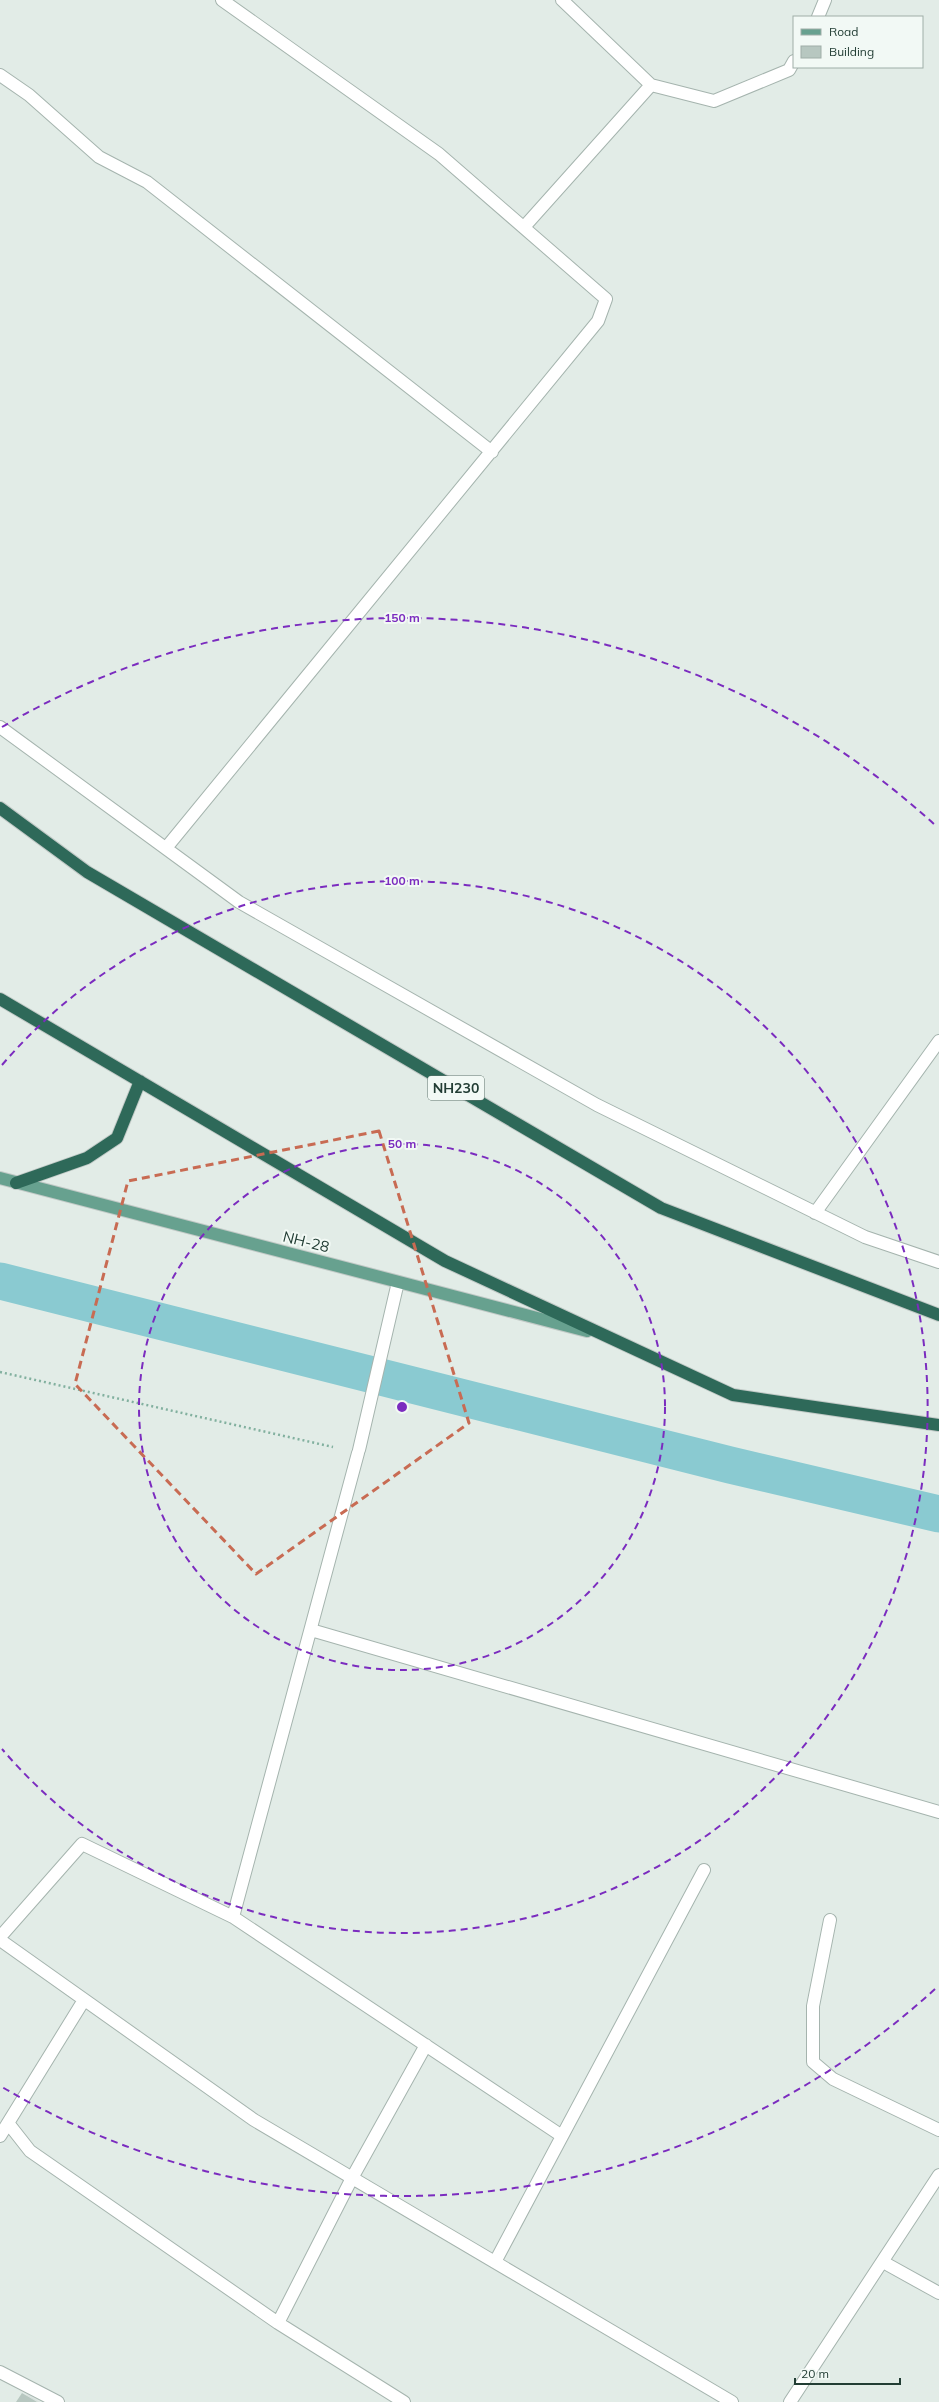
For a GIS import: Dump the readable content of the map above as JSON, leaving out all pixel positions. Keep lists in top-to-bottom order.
{
  "streets": {
    "highway": ["NH230"],
    "main road": ["NH-28"]
  },
  "legend": ["Road", "Building"],
  "scale_bar": "20 m",
  "rings": ["150 m", "100 m", "50 m"]
}
